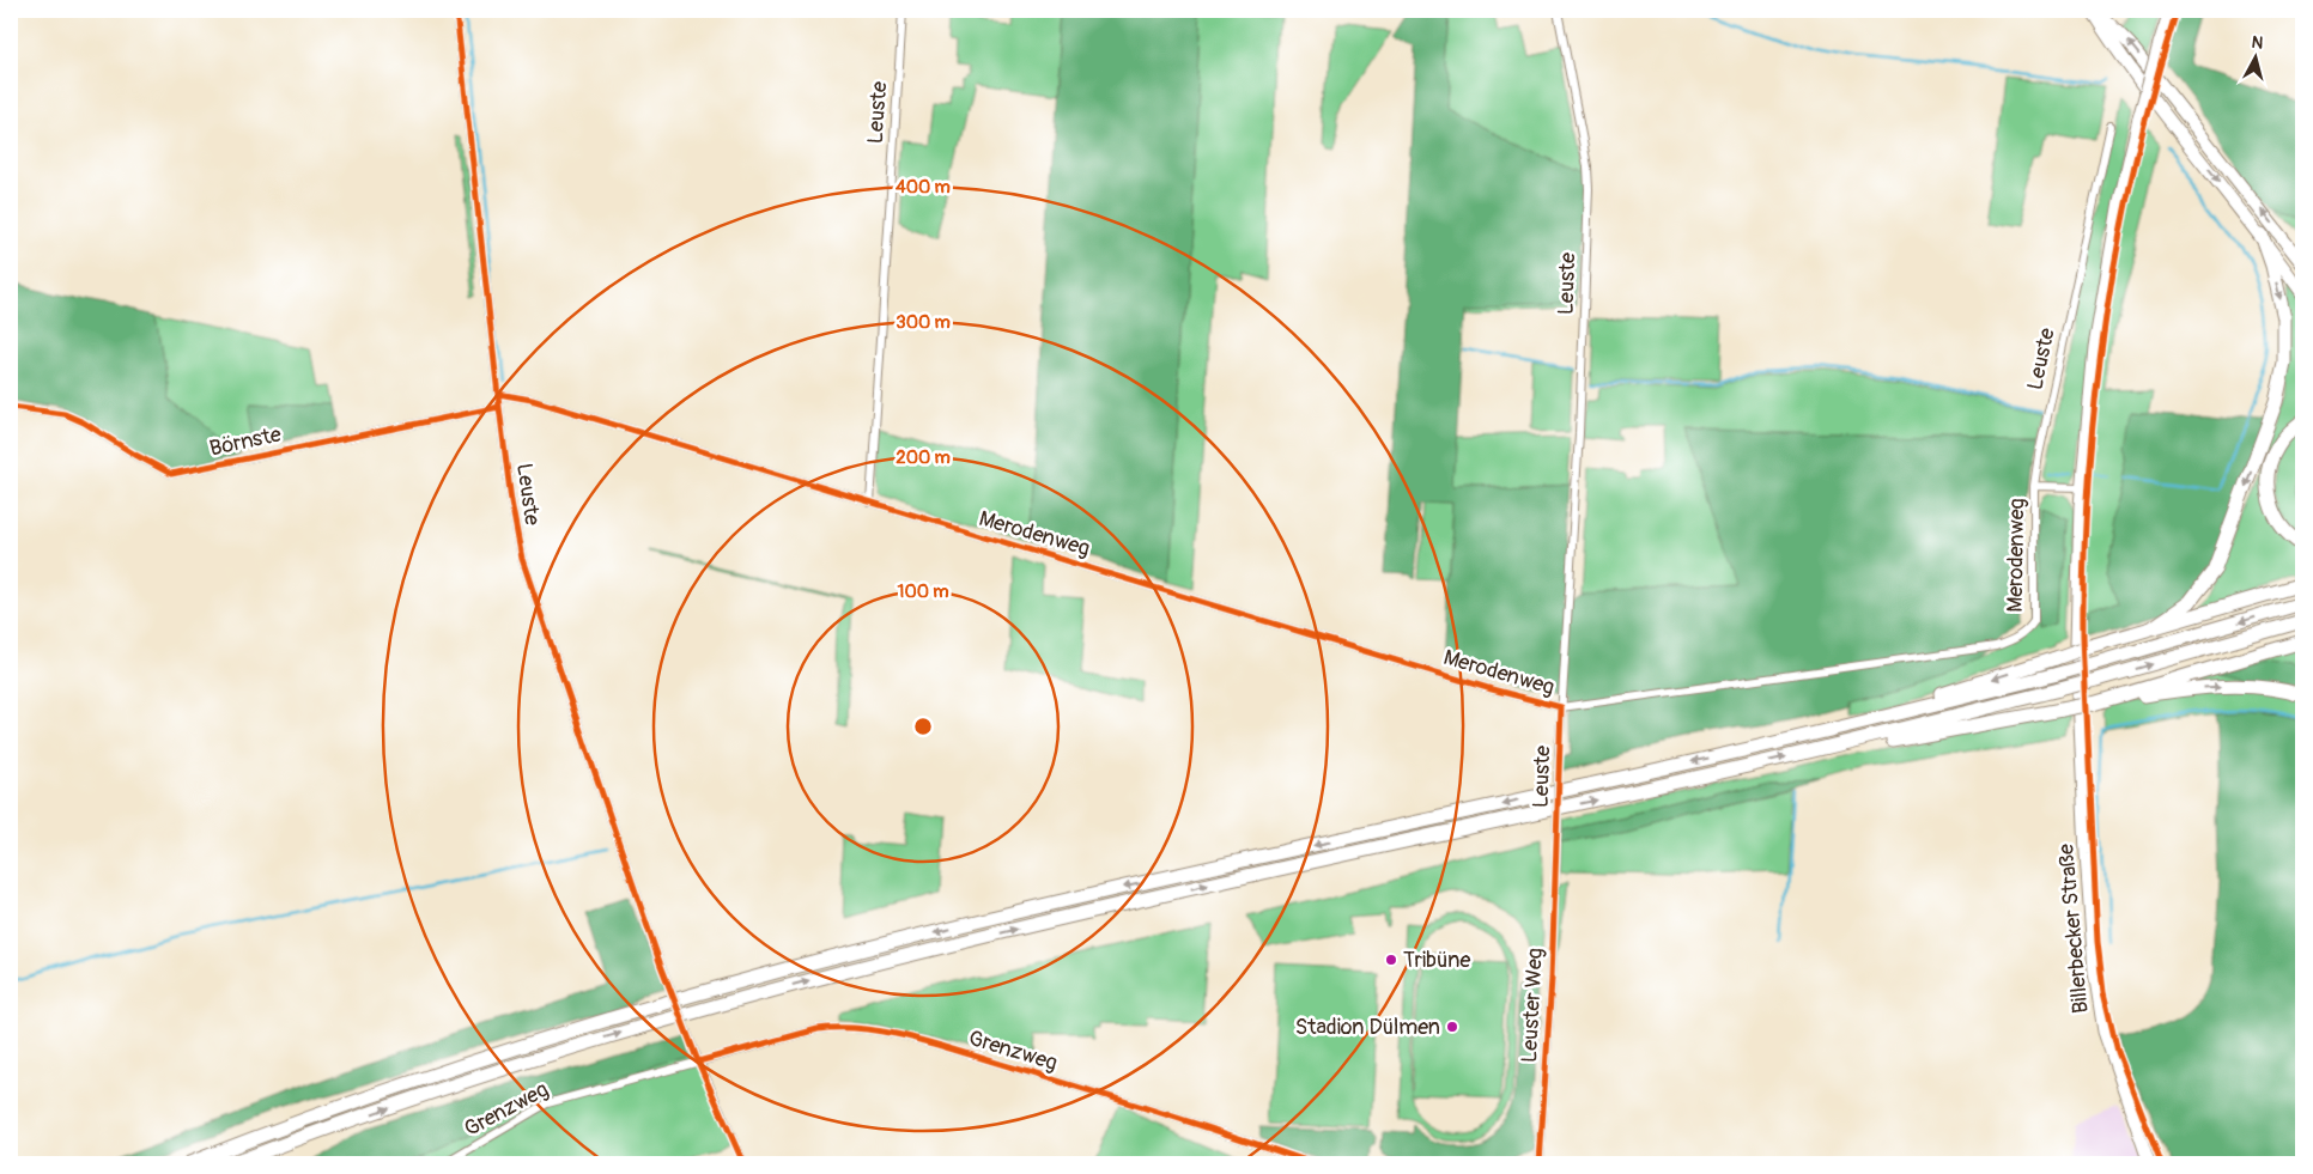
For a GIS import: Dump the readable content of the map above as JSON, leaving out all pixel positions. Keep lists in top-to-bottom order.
{
  "streets": {
    "main road": ["Billerbecker Straße"],
    "street": [
      "Leuste",
      "Börnste",
      "Merodenweg",
      "Leuster Weg",
      "Grenzweg"
    ]
  },
  "crossings": [
    ["Leuste", "Börnste"],
    ["Leuste", "Merodenweg"],
    ["Leuste", "Leuster Weg"],
    ["Leuste", "Grenzweg"],
    ["Merodenweg", "Billerbecker Straße"]
  ],
  "places": ["Tribüne", "Stadion Dülmen"],
  "north": "top",
  "rings": [
    "400 m",
    "300 m",
    "200 m",
    "100 m"
  ]
}
